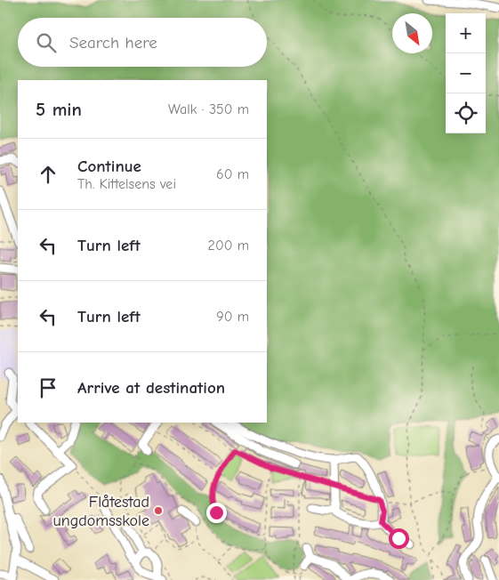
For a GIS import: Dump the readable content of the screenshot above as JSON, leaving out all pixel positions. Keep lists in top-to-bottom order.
{
  "places": ["Flåtestad ungdomsskole"],
  "north": "bottom right",
  "page": {
    "map_buttons": ["+", "−"],
    "search": "Search here",
    "heading": ["5 min", "Walk · 350 m"],
    "list": [
      ["Continue", "Th. Kittelsens vei", "60 m"],
      ["Turn left", "200 m"],
      ["Turn left", "90 m"],
      "Arrive at destination"
    ]
  }
}
